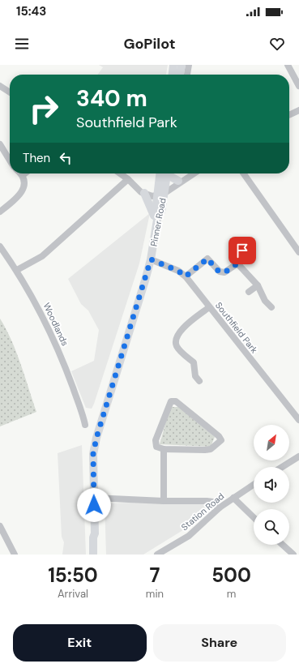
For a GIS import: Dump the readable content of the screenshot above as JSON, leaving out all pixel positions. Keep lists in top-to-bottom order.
{
  "streets": {
    "main road": ["Pinner Road"],
    "street": ["Woodlands", "Southfield Park", "Station Road"]
  },
  "crossings": [
    ["Pinner Road", "Southfield Park"]
  ],
  "north": "top right",
  "page": {
    "status": "15:43",
    "header": "GoPilot",
    "turn": ["340 m", "Southfield Park"],
    "then": "Then",
    "eta": [
      "15:50",
      "Arrival",
      "7",
      "min",
      "500",
      "m"
    ],
    "buttons": ["Exit", "Share"]
  }
}
